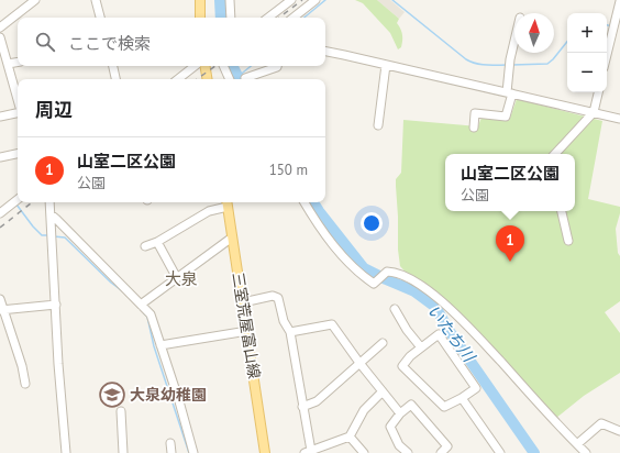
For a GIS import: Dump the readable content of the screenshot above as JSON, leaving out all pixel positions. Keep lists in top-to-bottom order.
{
  "streets": {
    "main road": ["三室荒屋富山線"]
  },
  "districts": ["大泉"],
  "water": ["いたち川"],
  "places": {
    "school or university": ["大泉幼稚園"]
  },
  "north": "top",
  "page": {
    "map_buttons": ["+", "−"],
    "search": "ここで検索",
    "heading": "周辺",
    "list": [
      {
        "mark": "1",
        "name": "山室二区公園",
        "note": "公園",
        "value": "150 m"
      }
    ],
    "popup": ["山室二区公園", "公園"],
    "pins": "1"
  }
}
